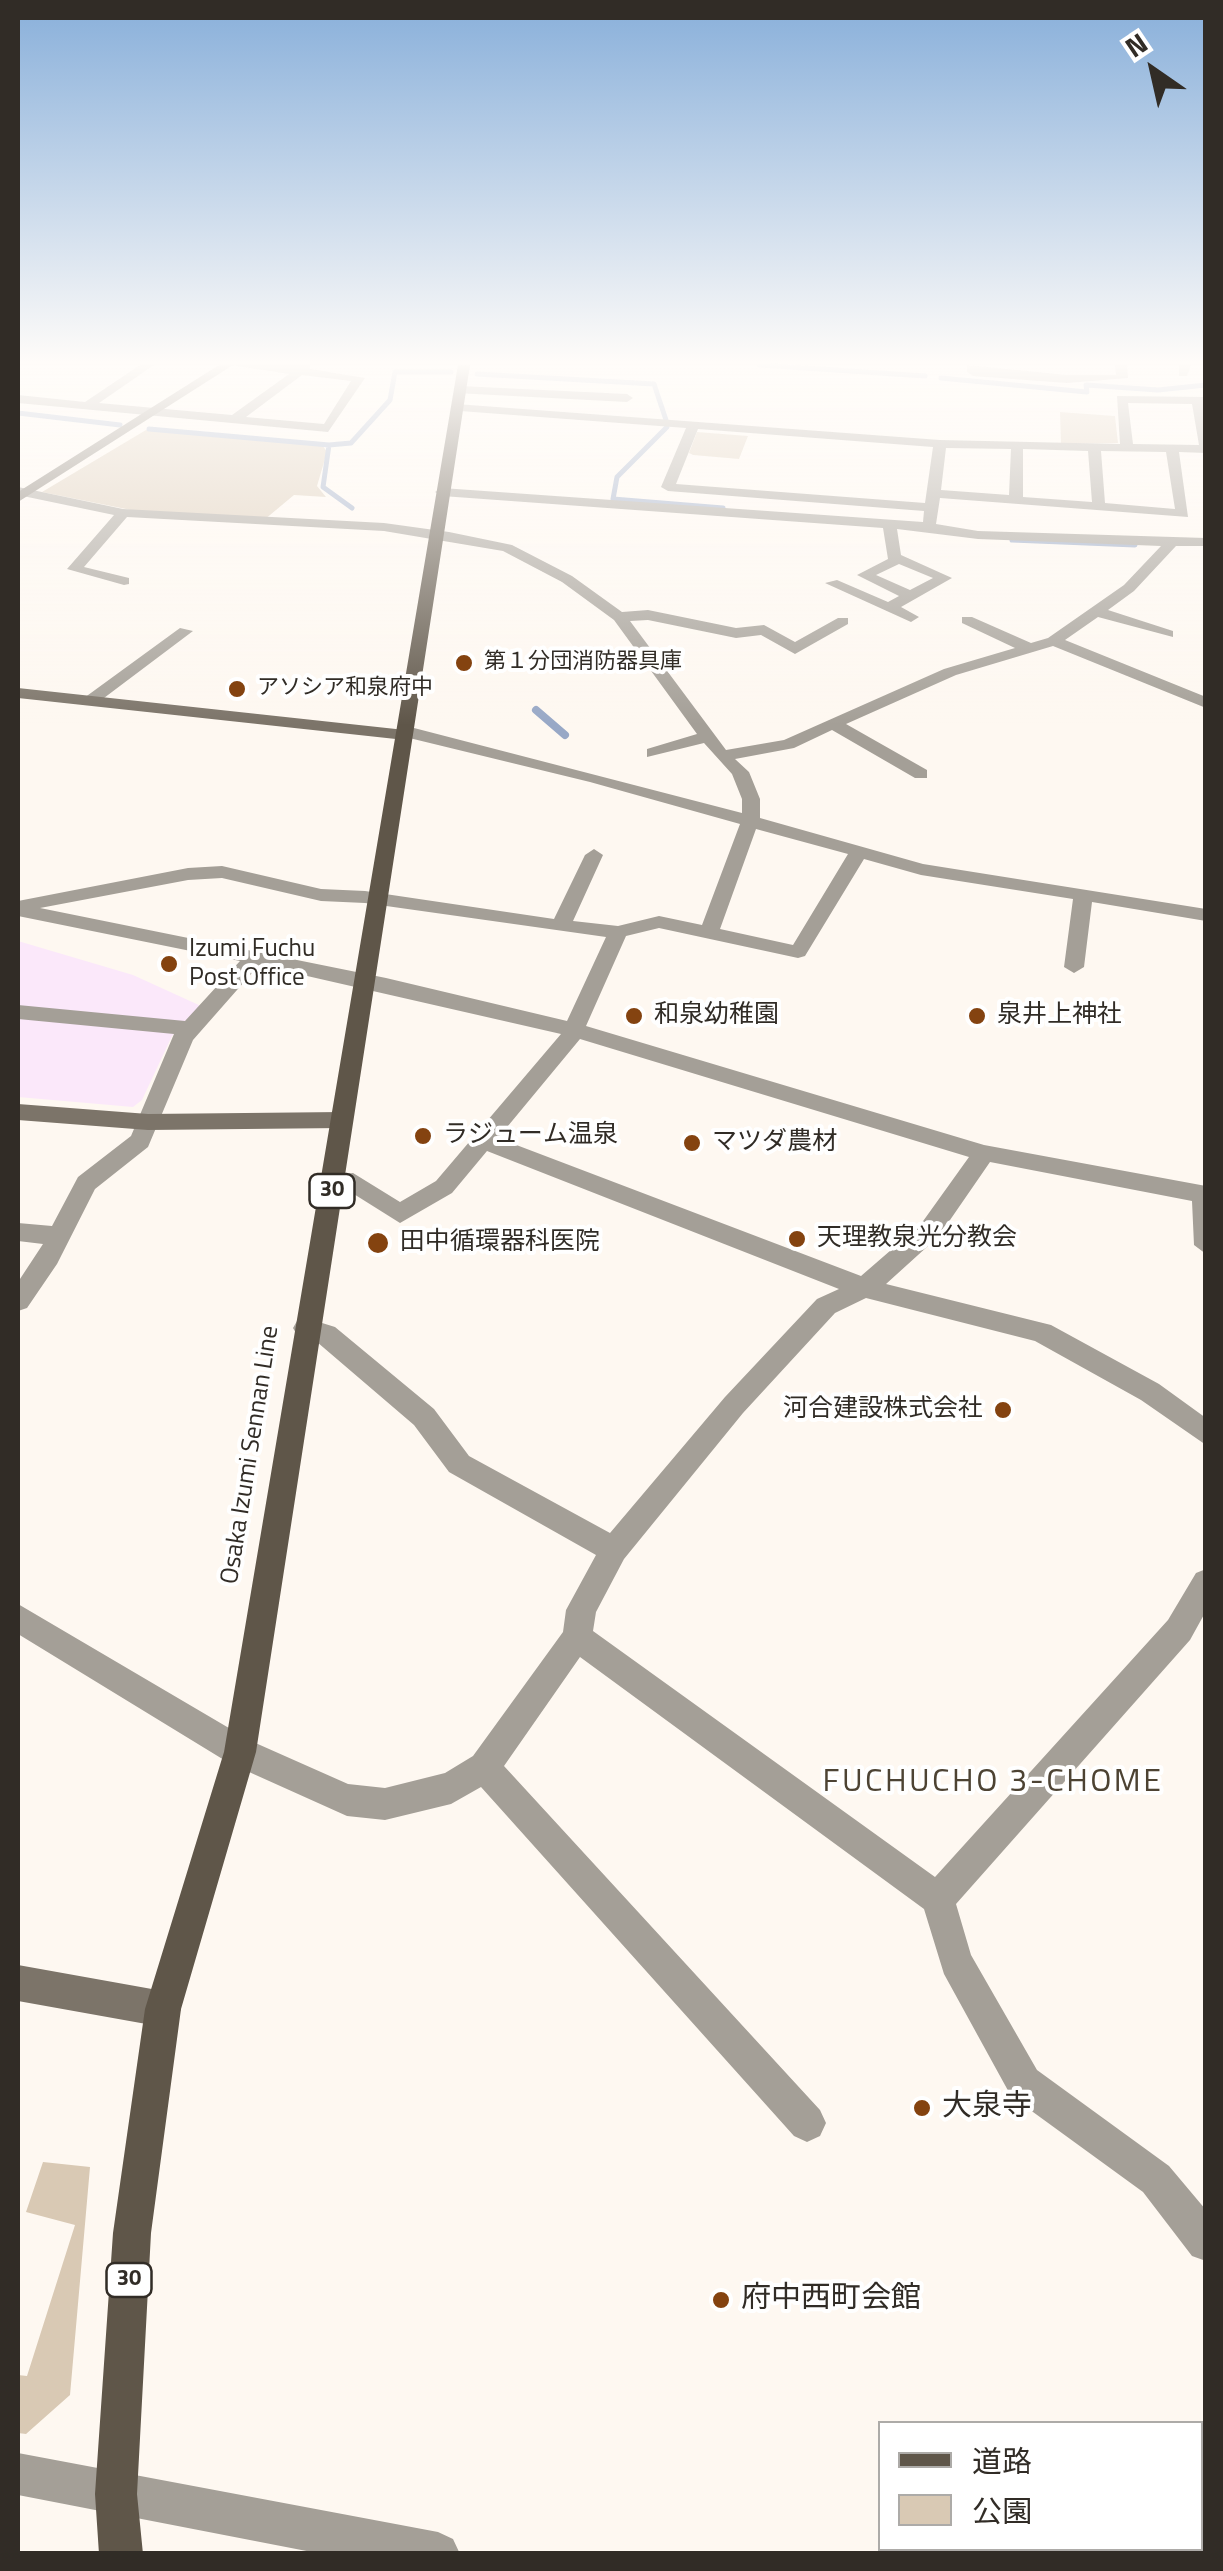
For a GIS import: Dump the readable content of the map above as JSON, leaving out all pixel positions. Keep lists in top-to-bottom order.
{
  "streets": {
    "main road": ["30", "Osaka Izumi Sennan Line"]
  },
  "districts": ["FUCHUCHO 3-CHOME"],
  "places": [
    "第１分団消防器具庫",
    "アソシア和泉府中",
    "Izumi Fuchu Post Office",
    "和泉幼稚園",
    "泉井上神社",
    "ラジューム温泉",
    "マツダ農材",
    "天理教泉光分教会",
    "田中循環器科医院",
    "河合建設株式会社",
    "大泉寺",
    "府中西町会館"
  ],
  "legend": ["道路", "公園"],
  "north": "top left"
}
